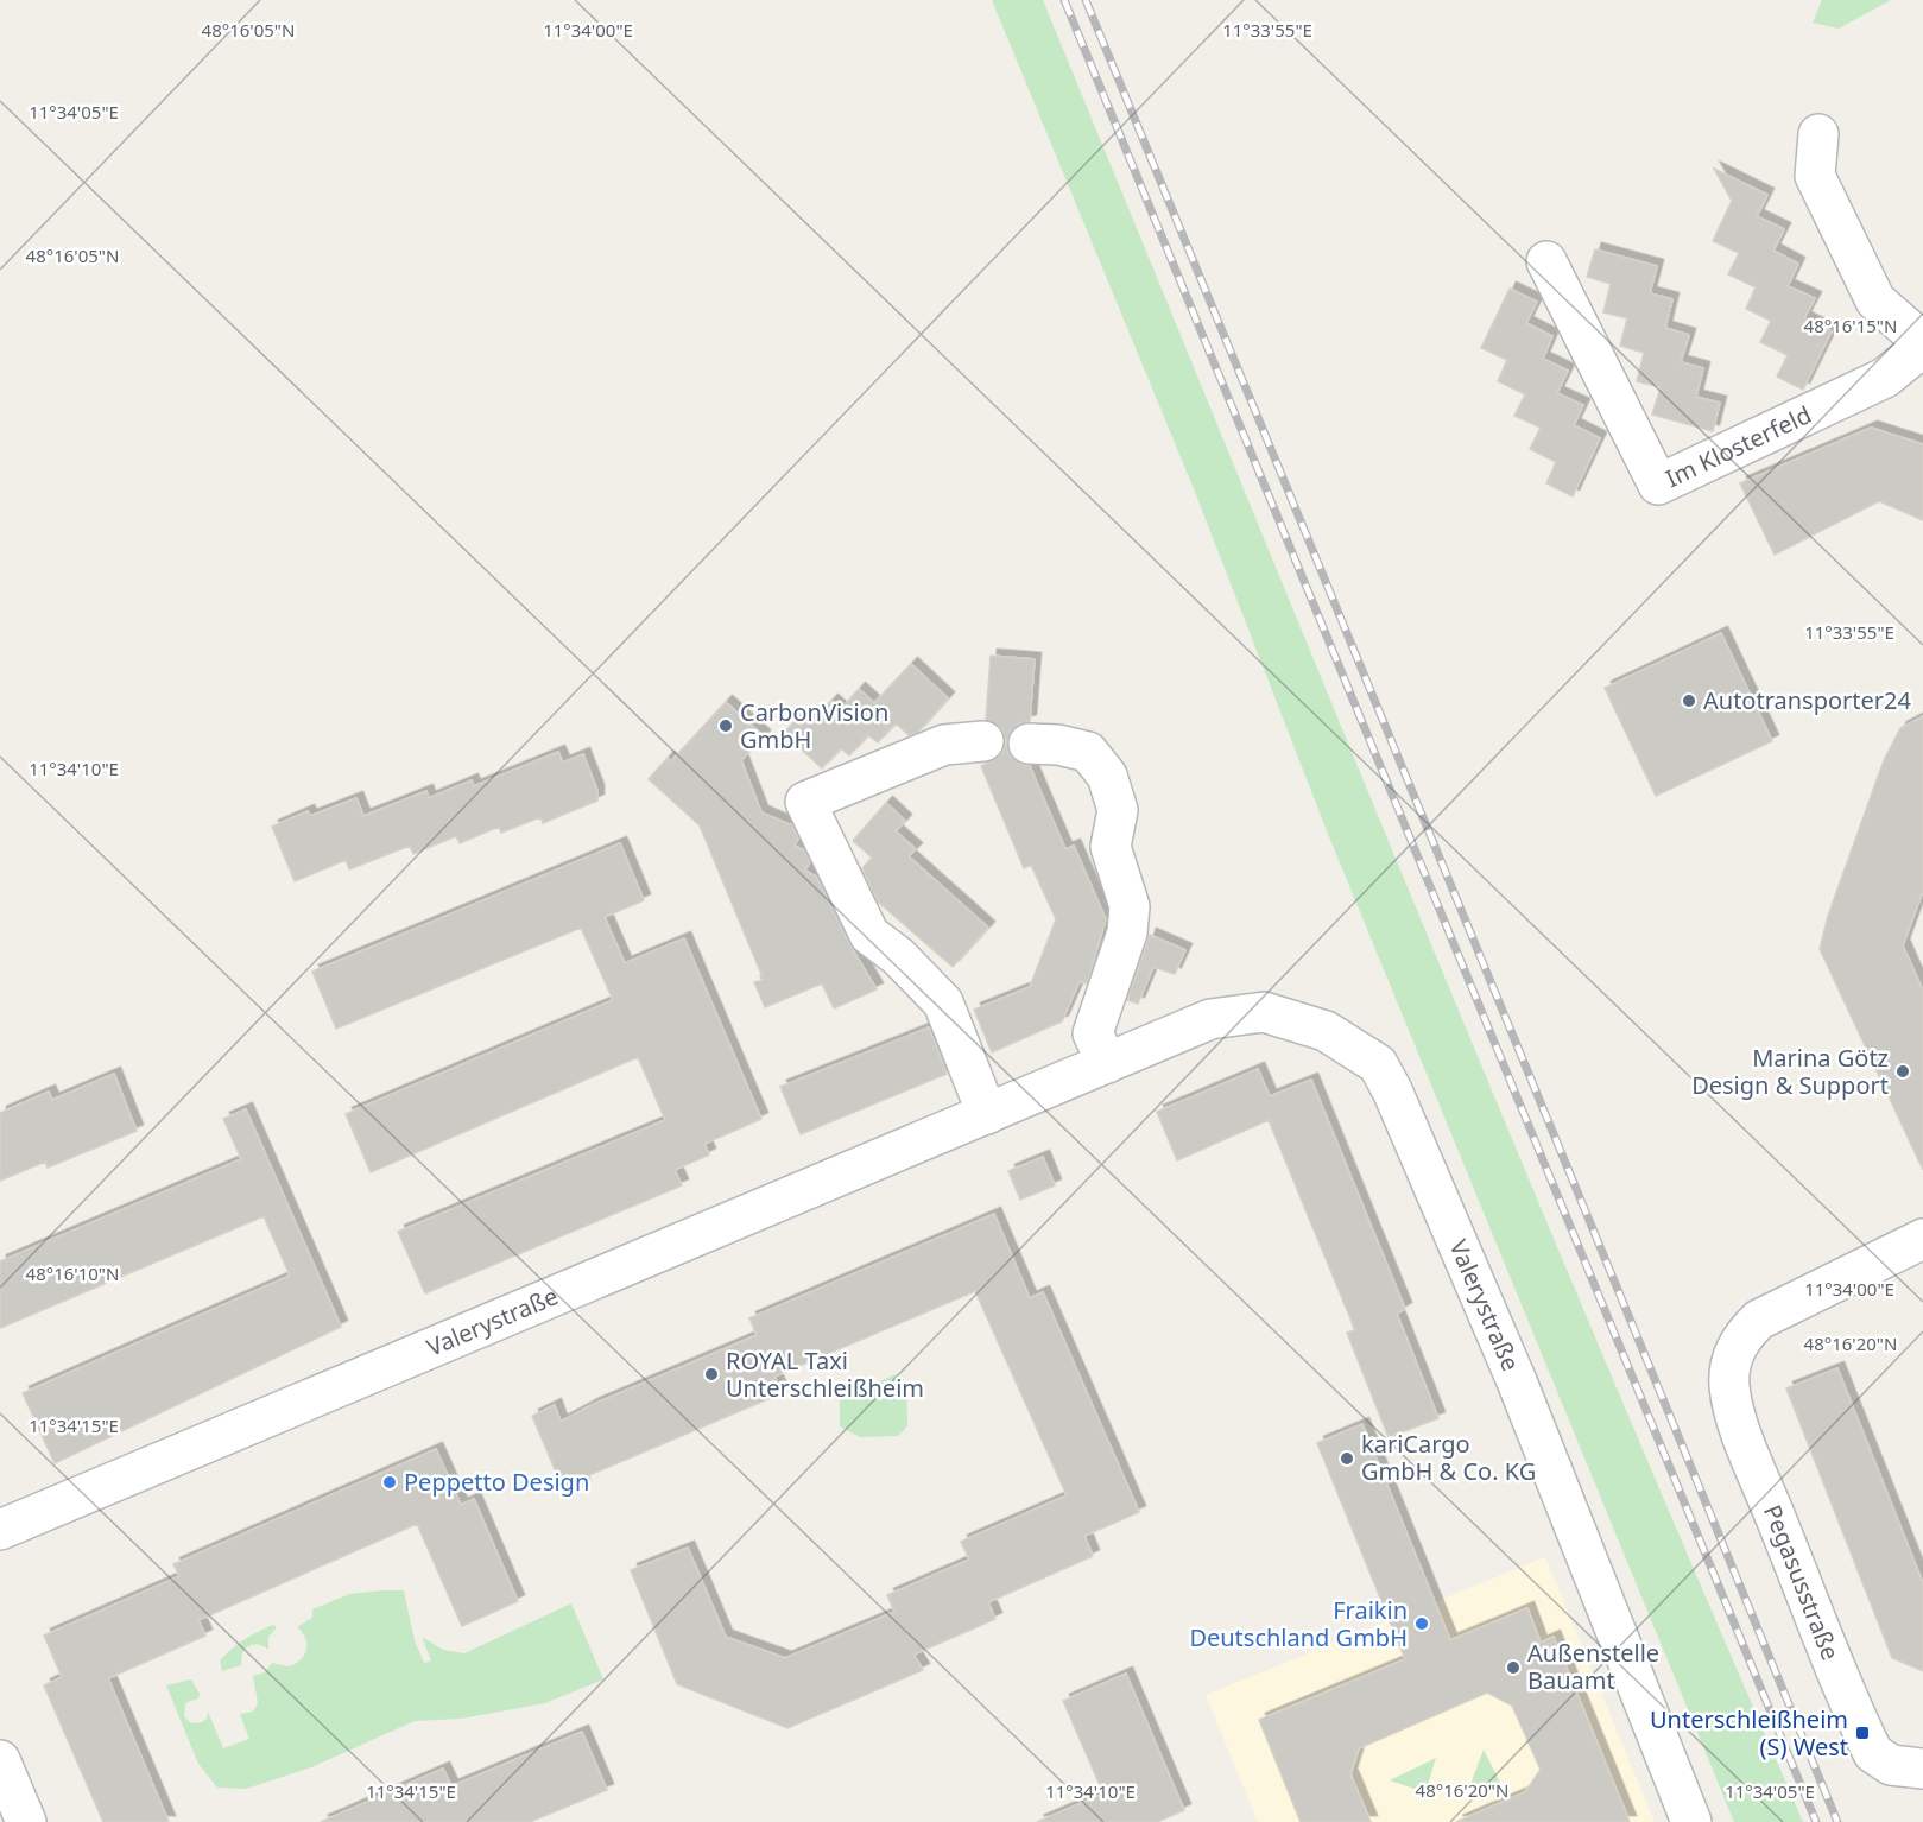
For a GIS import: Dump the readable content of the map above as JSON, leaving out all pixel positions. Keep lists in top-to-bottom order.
{
  "streets": {
    "street": ["Im Klosterfeld", "Valerystraße", "Pegasusstraße"]
  },
  "places": {
    "other": [
      "Autotransporter24",
      "CarbonVision GmbH",
      "Marina Götz Design & Support",
      "ROYAL Taxi Unterschleißheim",
      "kariCargo GmbH & Co. KG",
      "Peppetto Design",
      "Fraikin Deutschland GmbH",
      "Außenstelle Bauamt"
    ],
    "transit": ["Unterschleißheim (S) West"]
  },
  "coordinates": [
    "11°33'55\"E",
    "11°34'00\"E",
    "48°16'05\"N",
    "11°34'05\"E",
    "48°16'15\"N",
    "11°34'10\"E",
    "48°16'10\"N",
    "48°16'20\"N",
    "11°34'15\"E"
  ]
}
